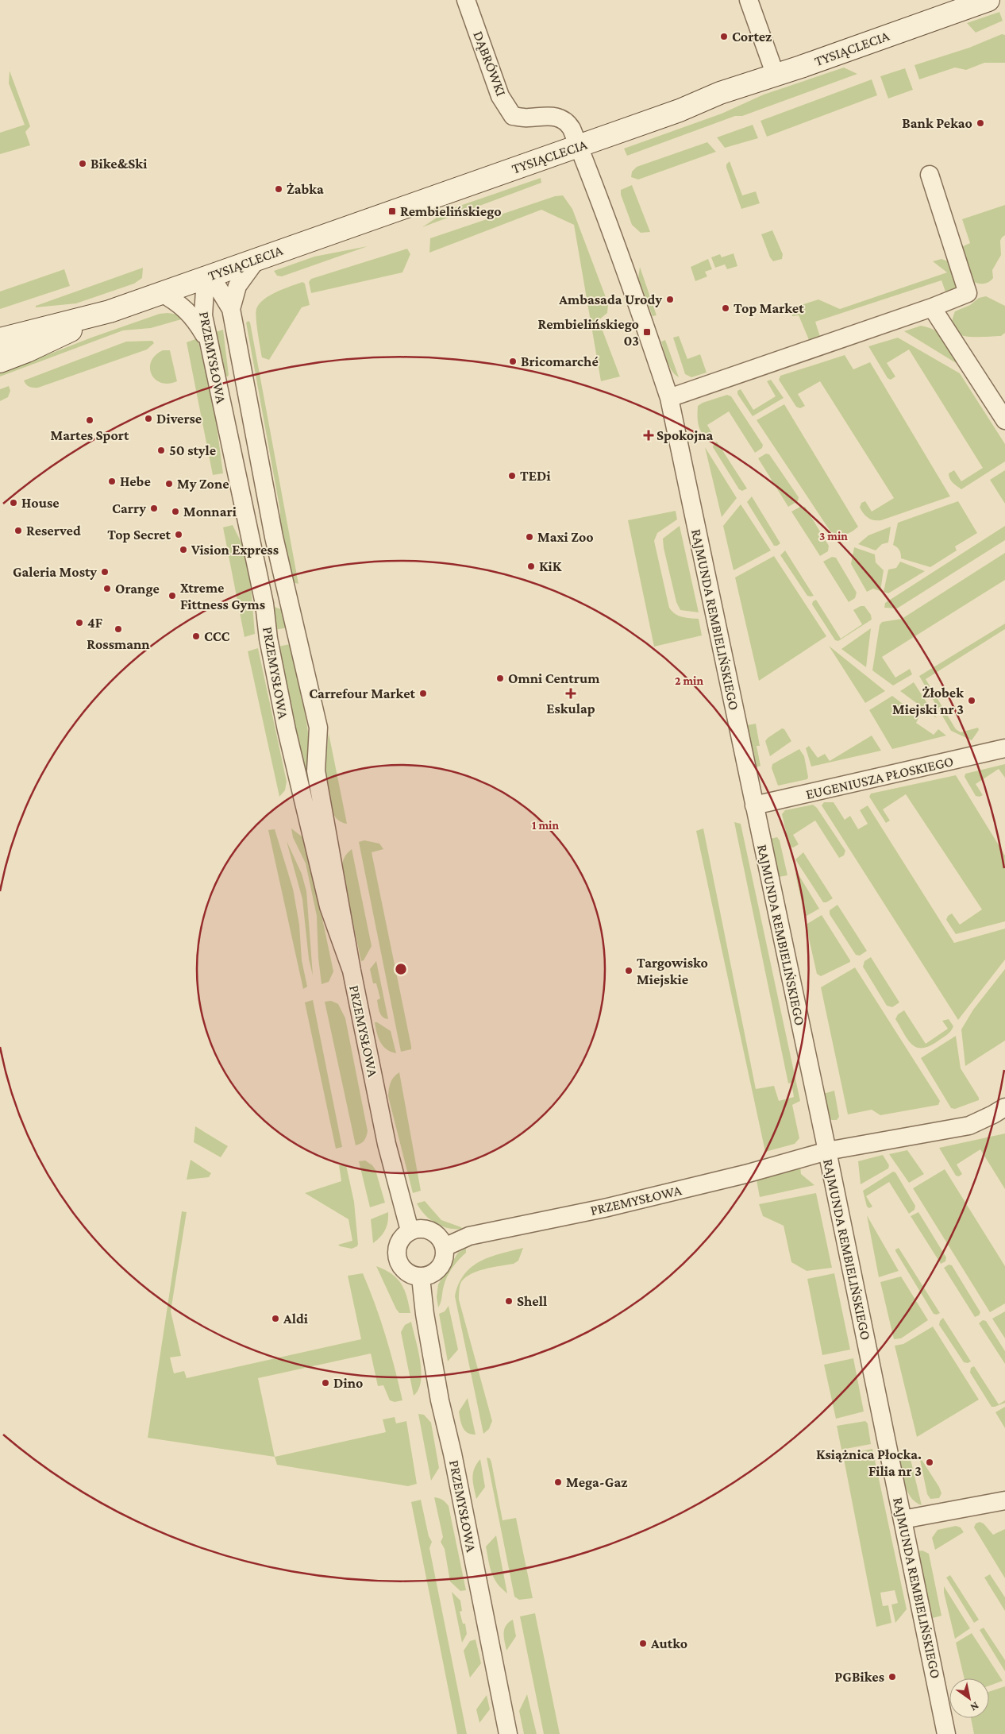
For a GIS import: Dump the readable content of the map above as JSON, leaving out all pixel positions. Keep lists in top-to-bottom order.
{
  "streets": {
    "street": [
      "TYSIĄCLECIA",
      "DĄBRÓWKI",
      "PRZEMYSŁOWA",
      "RAJMUNDA REMBIELIŃSKIEGO",
      "EUGENIUSZA PŁOSKIEGO"
    ]
  },
  "crossings": [
    ["TYSIĄCLECIA", "DĄBRÓWKI"],
    ["TYSIĄCLECIA", "PRZEMYSŁOWA"],
    ["TYSIĄCLECIA", "RAJMUNDA REMBIELIŃSKIEGO"],
    ["DĄBRÓWKI", "RAJMUNDA REMBIELIŃSKIEGO"],
    ["PRZEMYSŁOWA", "RAJMUNDA REMBIELIŃSKIEGO"],
    ["RAJMUNDA REMBIELIŃSKIEGO", "EUGENIUSZA PŁOSKIEGO"]
  ],
  "places": {
    "other": [
      "Cortez",
      "Bank Pekao",
      "Bike&Ski",
      "Żabka",
      "Ambasada Urody",
      "Top Market",
      "Bricomarché",
      "Diverse",
      "Martes Sport",
      "50 style",
      "TEDi",
      "Hebe",
      "My Zone",
      "House",
      "Carry",
      "Monnari",
      "Reserved",
      "Top Secret",
      "Maxi Zoo",
      "Vision Express",
      "KiK",
      "Galeria Mosty",
      "Orange",
      "Xtreme Fittness Gyms",
      "4F",
      "Rossmann",
      "CCC",
      "Omni Centrum",
      "Carrefour Market",
      "Żłobek Miejski nr 3",
      "Targowisko Miejskie",
      "Shell",
      "Aldi",
      "Dino",
      "Książnica Płocka. Filia nr 3",
      "Mega-Gaz",
      "Autko",
      "PGBikes"
    ],
    "transit": ["Rembielińskiego", "Rembielińskiego 03"],
    "health": ["Spokojna", "Eskulap"]
  },
  "north": "bottom right",
  "rings": ["3 min", "2 min", "1 min"]
}
